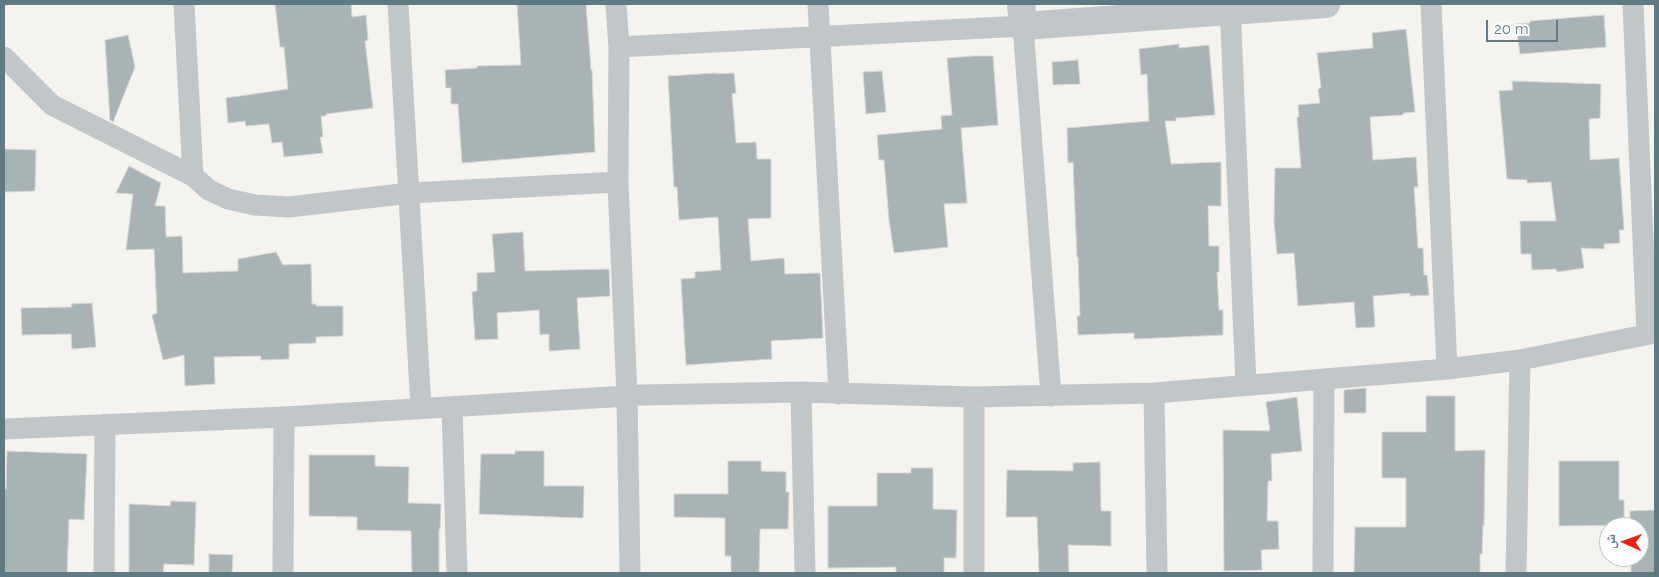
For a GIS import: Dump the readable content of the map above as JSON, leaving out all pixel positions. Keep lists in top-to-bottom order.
{
  "scale_bar": "20 m",
  "north": "left"
}
